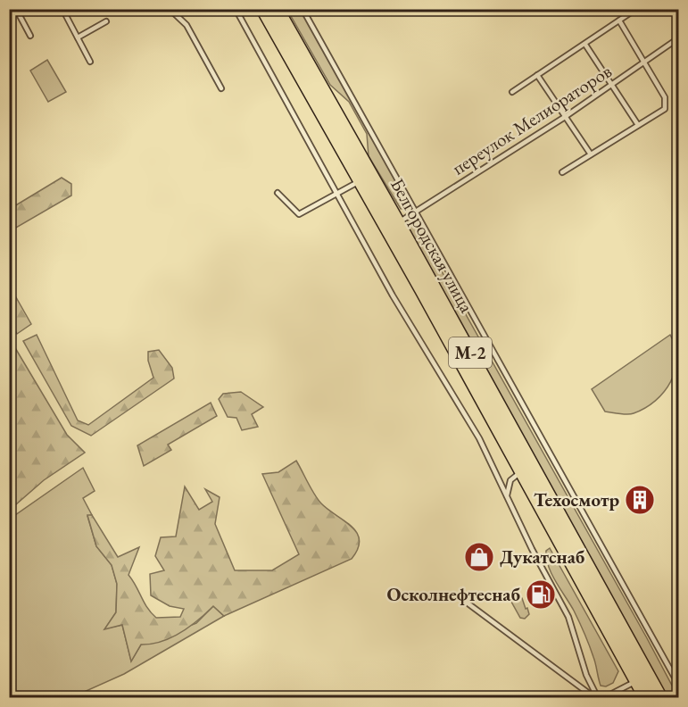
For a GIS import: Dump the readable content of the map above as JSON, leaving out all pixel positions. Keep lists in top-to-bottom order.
{
  "streets": {
    "main road": ["Белгородская улица", "М-2"],
    "lane": ["переулок Мелиораторов"]
  },
  "crossings": [
    ["переулок Мелиораторов", "Белгородская улица"]
  ],
  "places": {
    "building": ["Техосмотр"],
    "shop": ["Дукатснаб"],
    "fuel station": ["Осколнефтеснаб"]
  }
}
